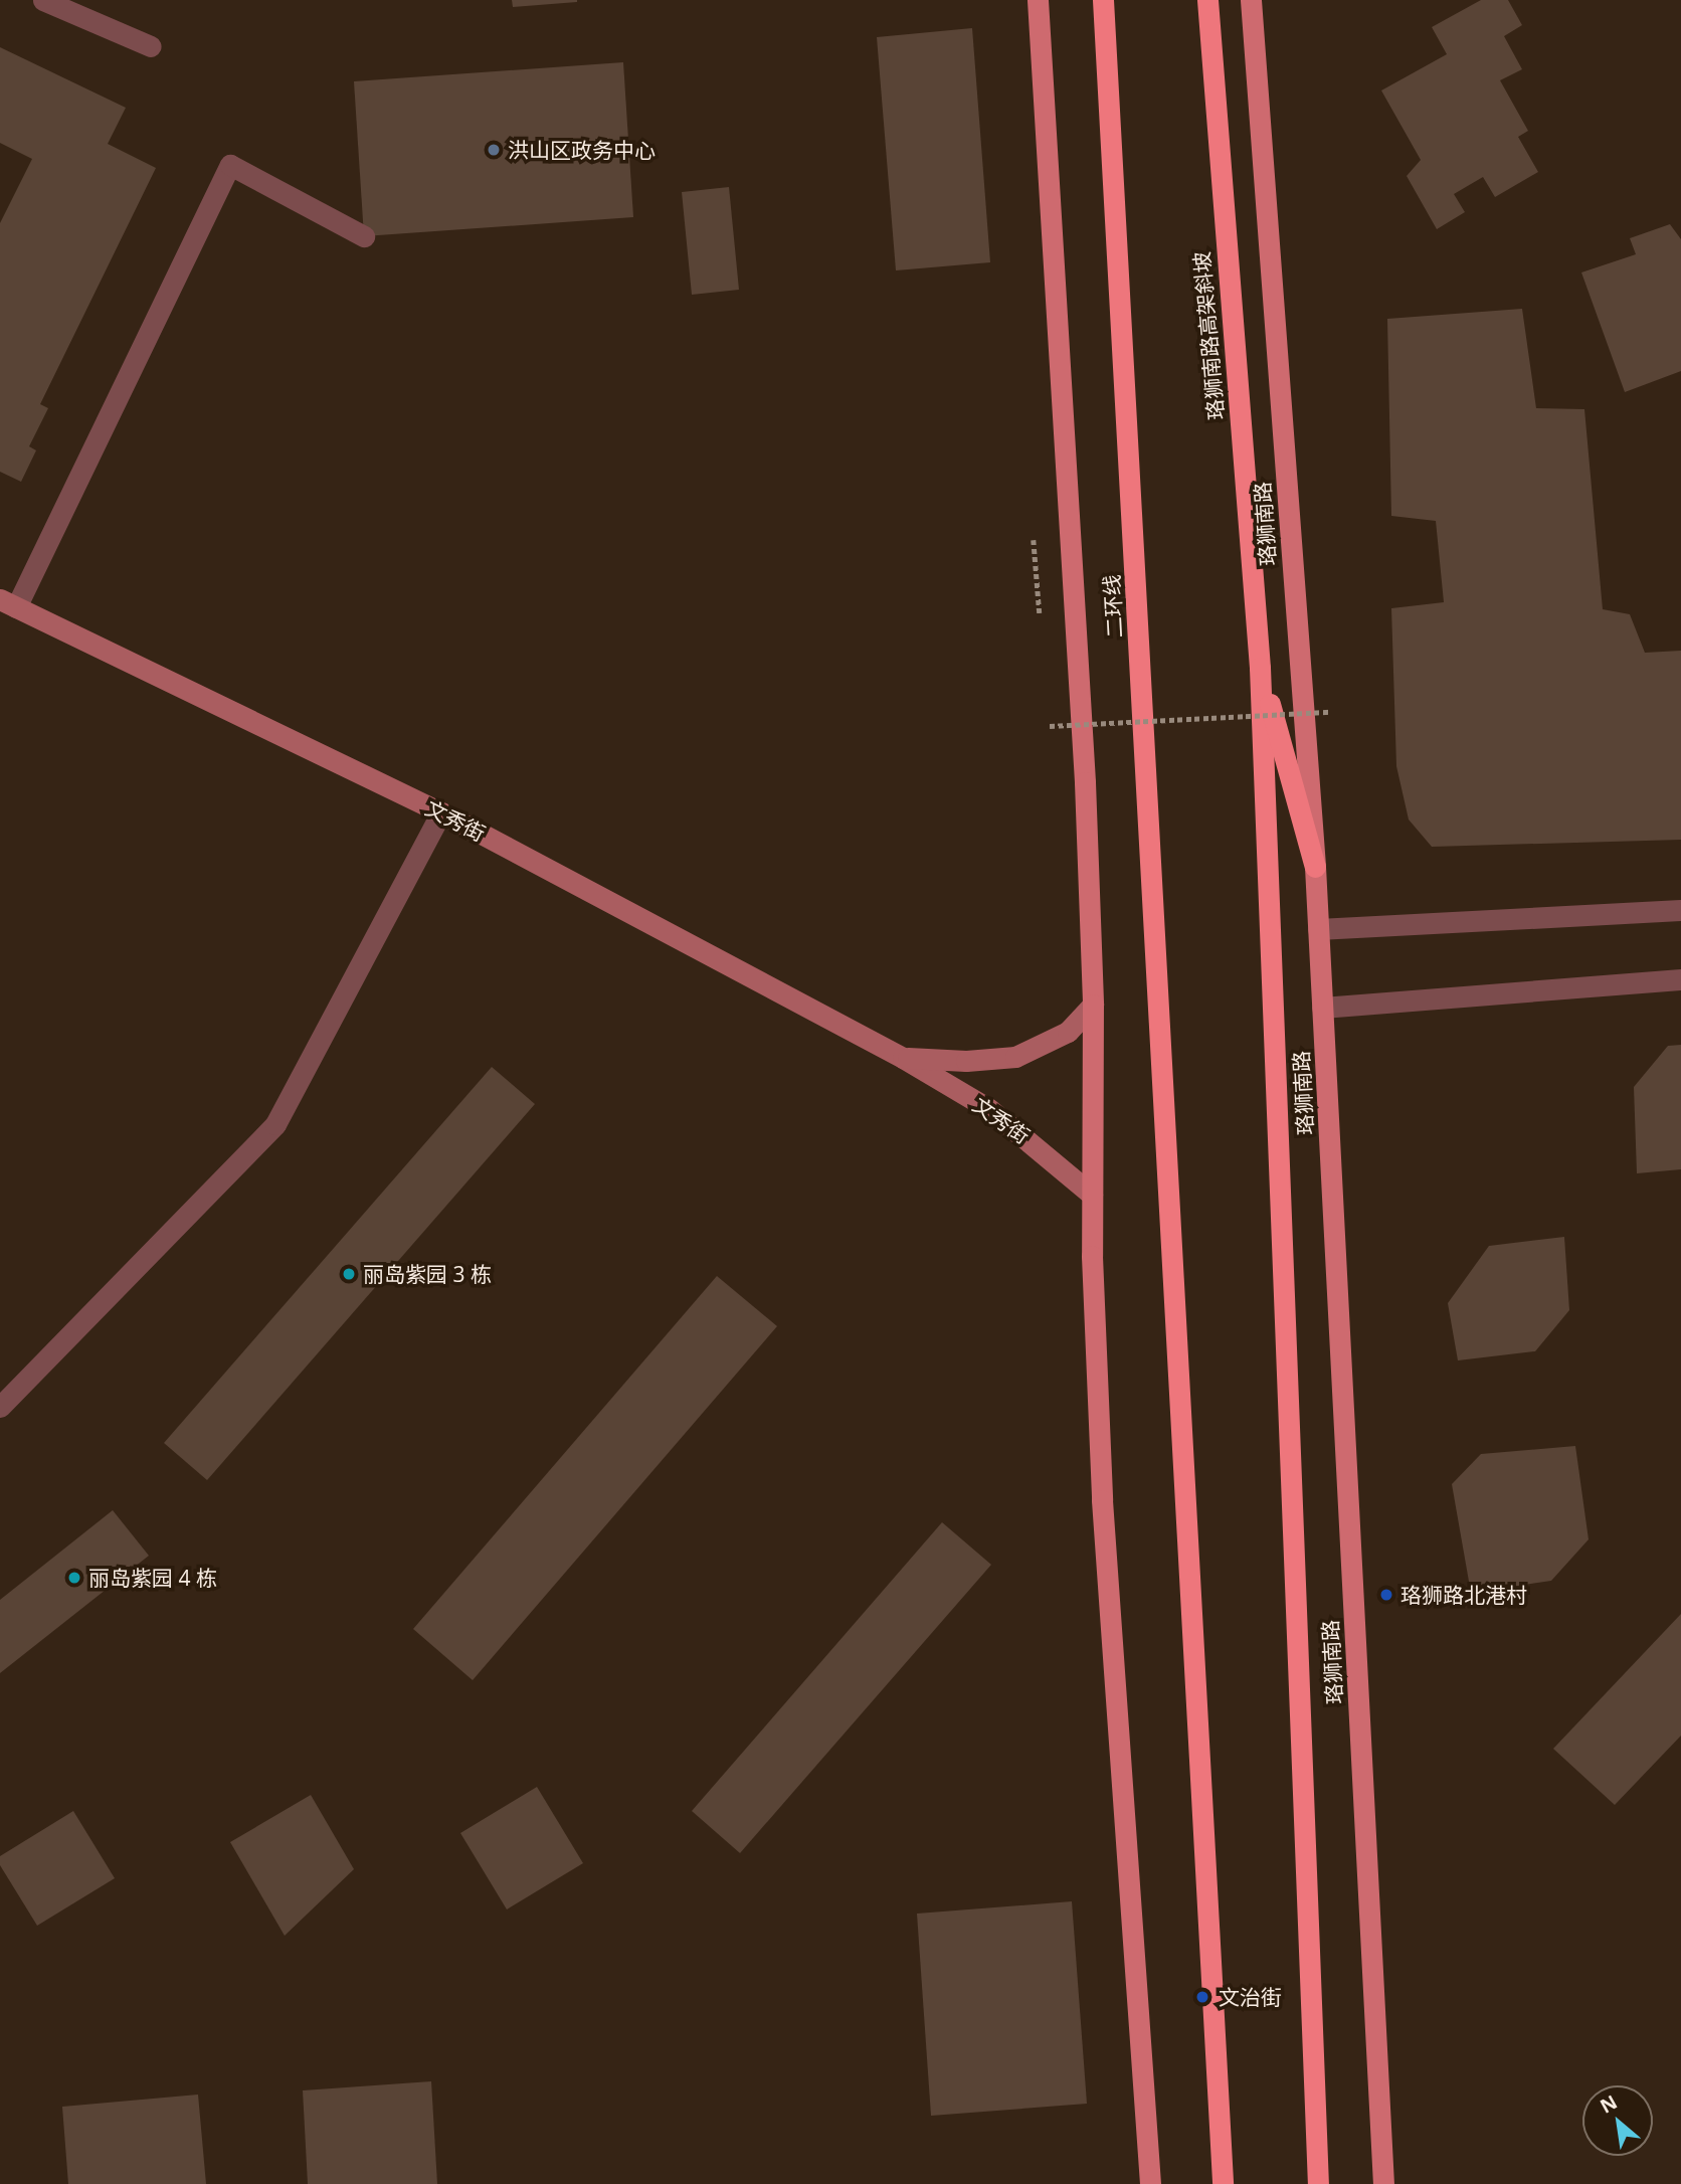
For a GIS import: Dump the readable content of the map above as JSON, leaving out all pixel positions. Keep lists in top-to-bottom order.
{
  "streets": {
    "highway": ["珞狮南路高架斜坡", "珞狮南路", "二环线"],
    "street": ["文秀街"]
  },
  "crossings": [
    ["珞狮南路高架斜坡", "珞狮南路"]
  ],
  "places": [
    "洪山区政务中心",
    "丽岛紫园 3 栋",
    "丽岛紫园 4 栋",
    "珞狮路北港村",
    "文治街"
  ],
  "north": "top left"
}
